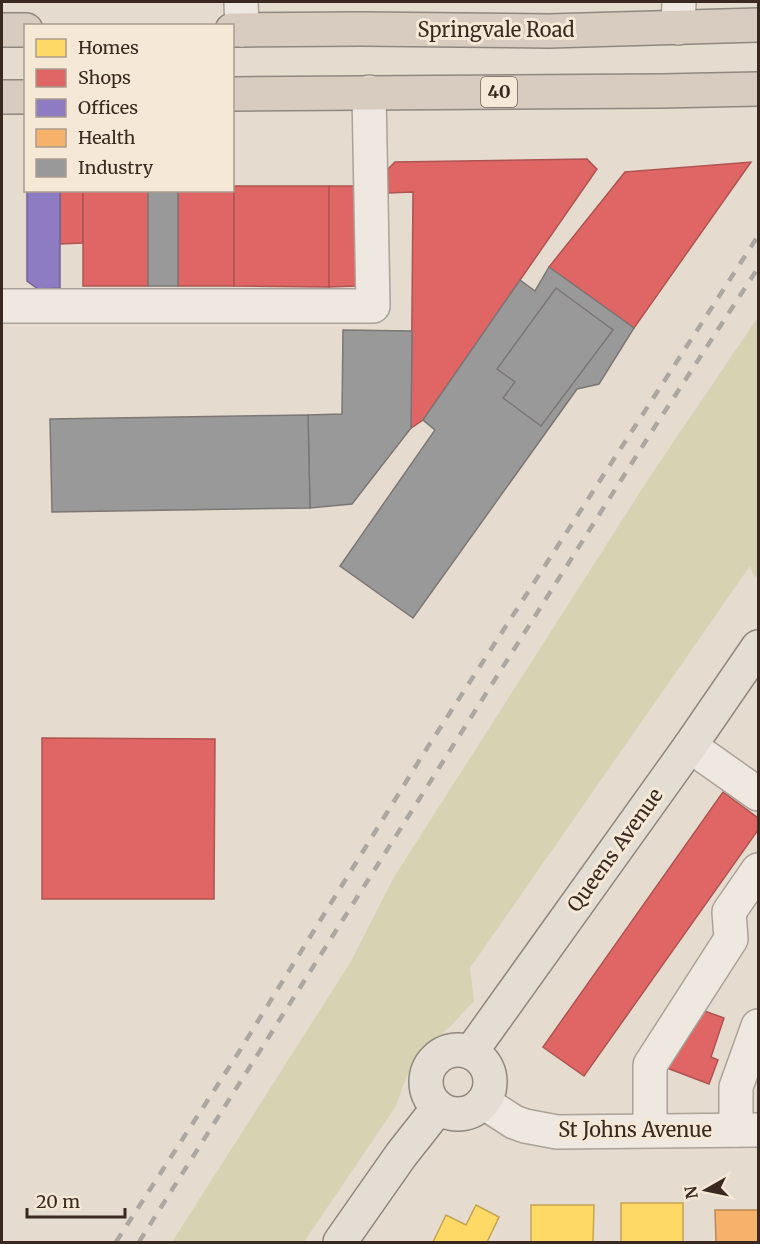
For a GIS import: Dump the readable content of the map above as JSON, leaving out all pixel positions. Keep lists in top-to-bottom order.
{
  "streets": {
    "highway": ["Springvale Road", "40"],
    "main road": ["Queens Avenue"],
    "street": ["St Johns Avenue"]
  },
  "crossings": [
    ["Queens Avenue", "St Johns Avenue"]
  ],
  "legend": [
    "Homes",
    "Shops",
    "Offices",
    "Health",
    "Industry"
  ],
  "scale_bar": "20 m",
  "north": "left"
}
